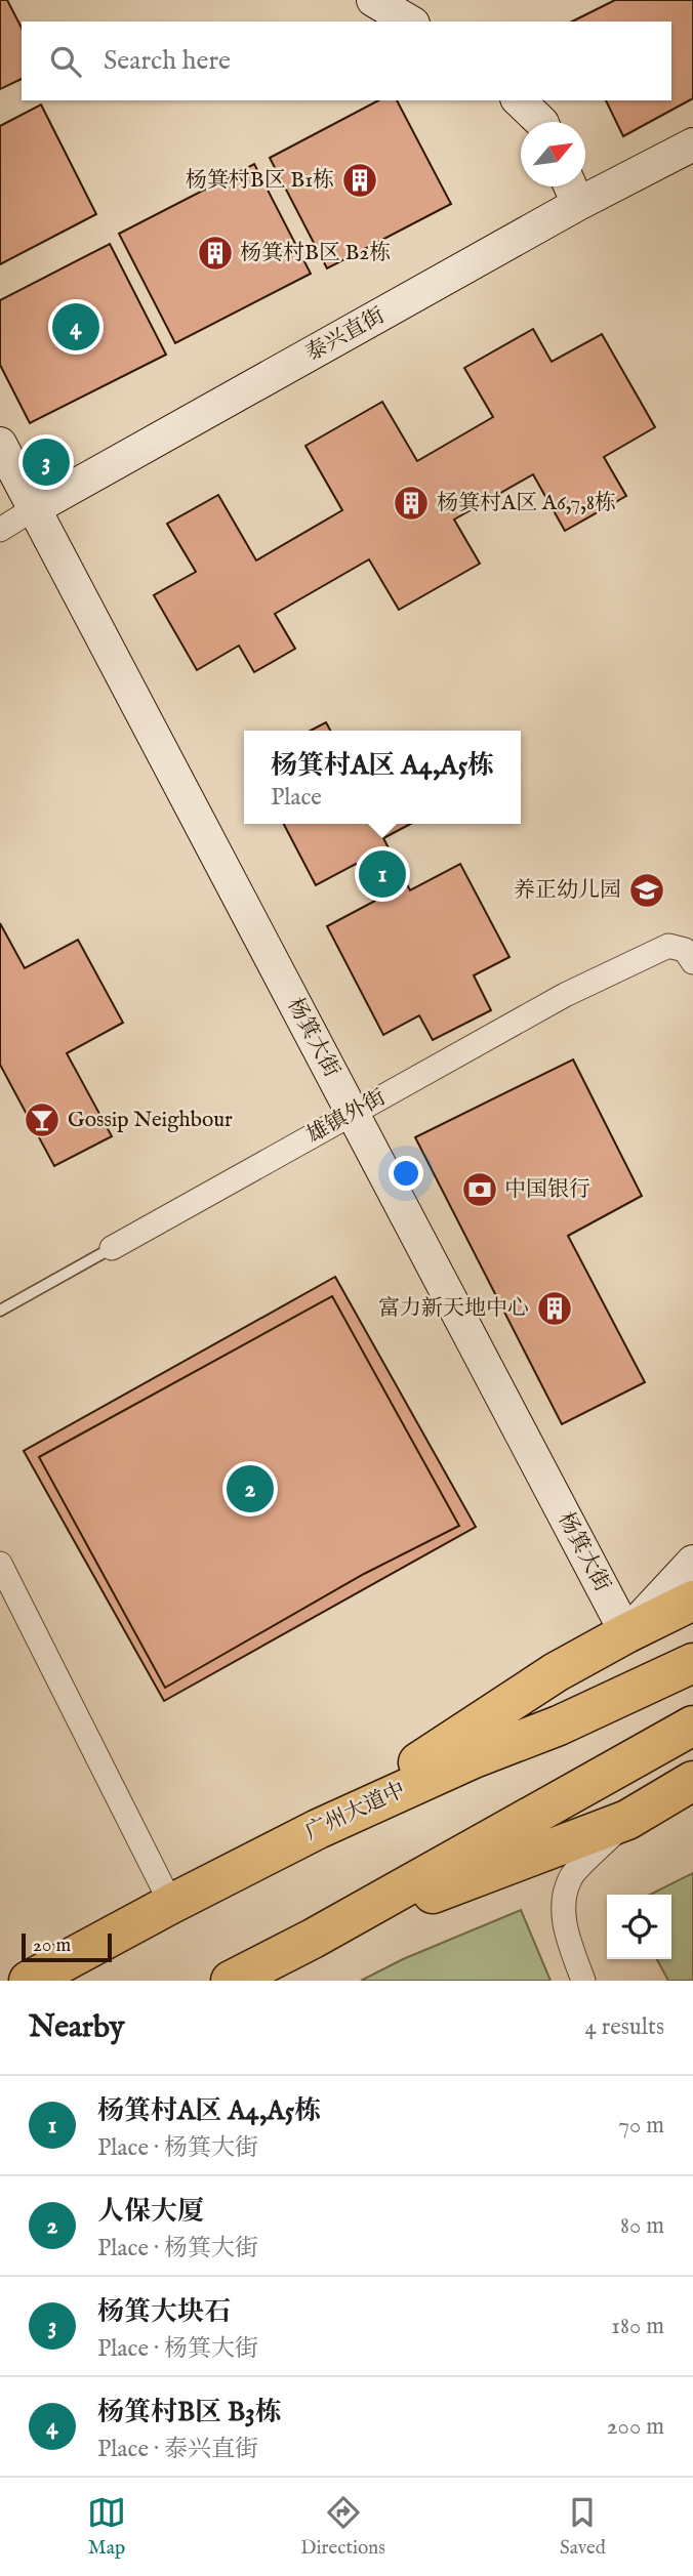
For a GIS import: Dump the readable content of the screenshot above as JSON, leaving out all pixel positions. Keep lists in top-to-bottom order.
{
  "streets": {
    "highway": ["广州大道中"],
    "street": ["泰兴直街", "杨箕大街", "雄镇外街"]
  },
  "crossings": [
    ["泰兴直街", "杨箕大街"],
    ["杨箕大街", "雄镇外街"]
  ],
  "places": {
    "building": [
      "杨箕村B区 B1栋",
      "杨箕村B区 B2栋",
      "杨箕村A区 A6,7,8栋",
      "富力新天地中心"
    ],
    "school or university": ["养正幼儿园"],
    "bar": ["Gossip Neighbour"],
    "bank": ["中国银行"]
  },
  "scale_bar": "20 m",
  "north": "top right",
  "page": {
    "search": "Search here",
    "pins": [
      "4",
      "3",
      "1",
      "2"
    ],
    "popup": ["杨箕村A区 A4,A5栋", "Place"],
    "scale": "20 m",
    "heading": ["Nearby", "4 results"],
    "list": [
      {
        "mark": "1",
        "name": "杨箕村A区 A4,A5栋",
        "note": "Place · 杨箕大街",
        "value": "70 m"
      },
      {
        "mark": "2",
        "name": "人保大厦",
        "note": "Place · 杨箕大街",
        "value": "80 m"
      },
      {
        "mark": "3",
        "name": "杨箕大块石",
        "note": "Place · 杨箕大街",
        "value": "180 m"
      },
      {
        "mark": "4",
        "name": "杨箕村B区 B3栋",
        "note": "Place · 泰兴直街",
        "value": "200 m"
      }
    ],
    "nav": ["Map", "Directions", "Saved"]
  }
}
